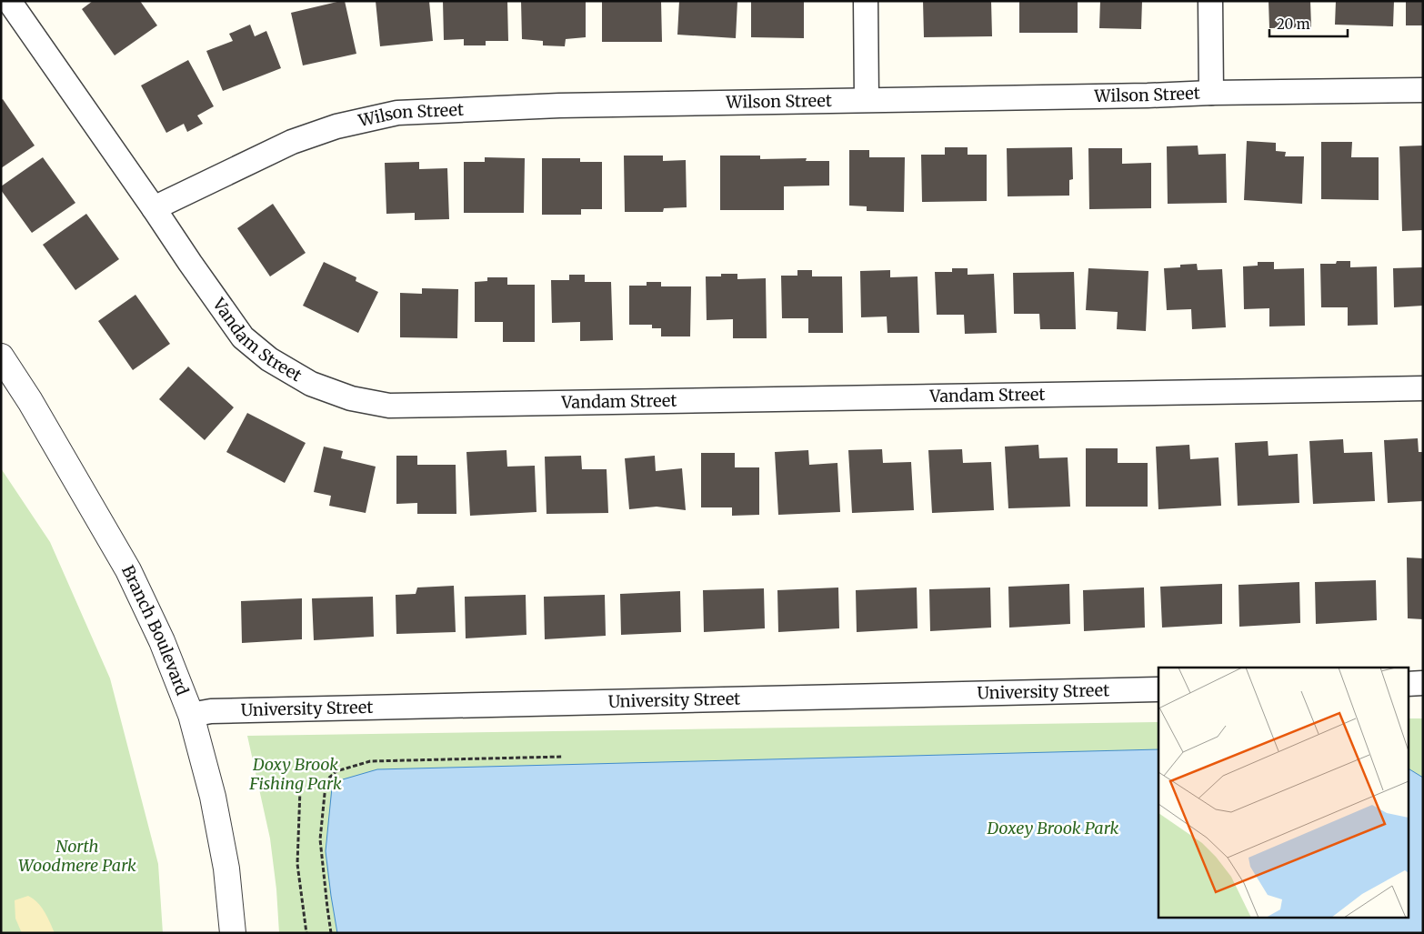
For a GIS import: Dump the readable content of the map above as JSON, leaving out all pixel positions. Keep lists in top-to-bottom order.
{
  "streets": {
    "street": [
      "Wilson Street",
      "Vandam Street",
      "Branch Boulevard",
      "University Street"
    ]
  },
  "crossings": [
    ["Wilson Street", "Vandam Street"],
    ["Branch Boulevard", "University Street"]
  ],
  "parks": ["Doxy Brook Fishing Park", "Doxey Brook Park", "North Woodmere Park"],
  "scale_bar": "20 m"
}
